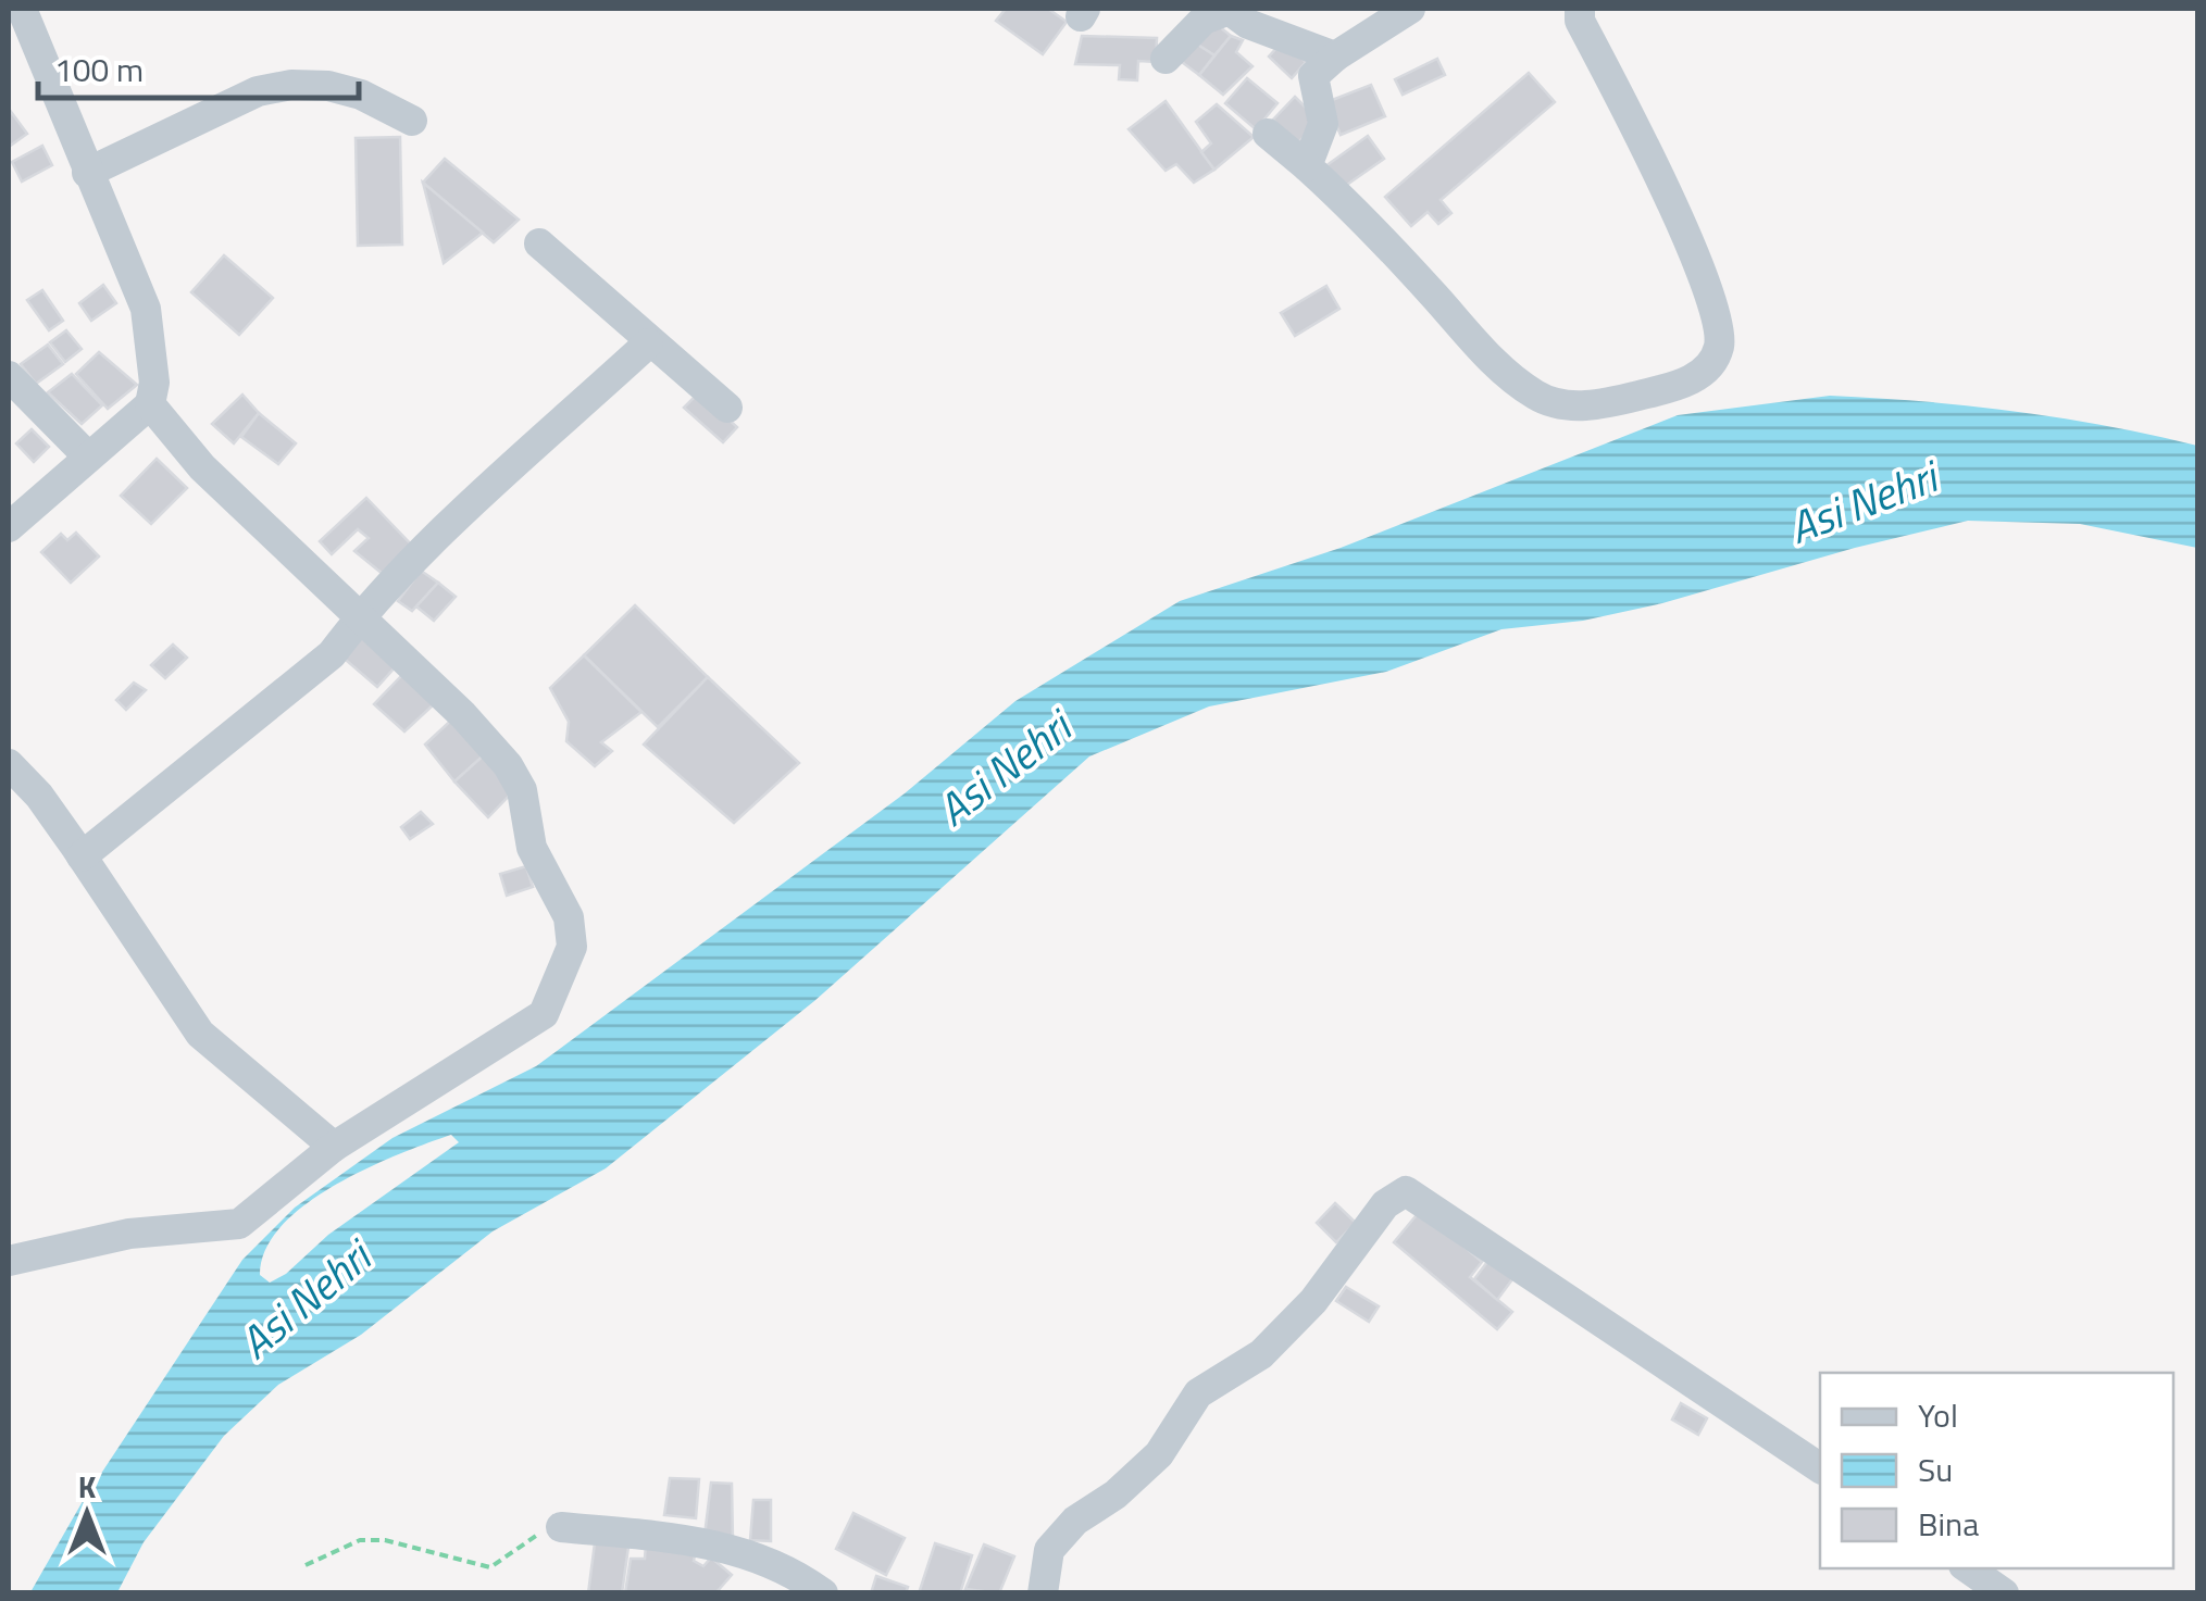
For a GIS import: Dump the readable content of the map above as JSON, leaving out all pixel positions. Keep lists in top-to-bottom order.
{
  "water": ["Asi Nehri"],
  "legend": ["Yol", "Su", "Bina"],
  "scale_bar": "100 m",
  "north": "top"
}
